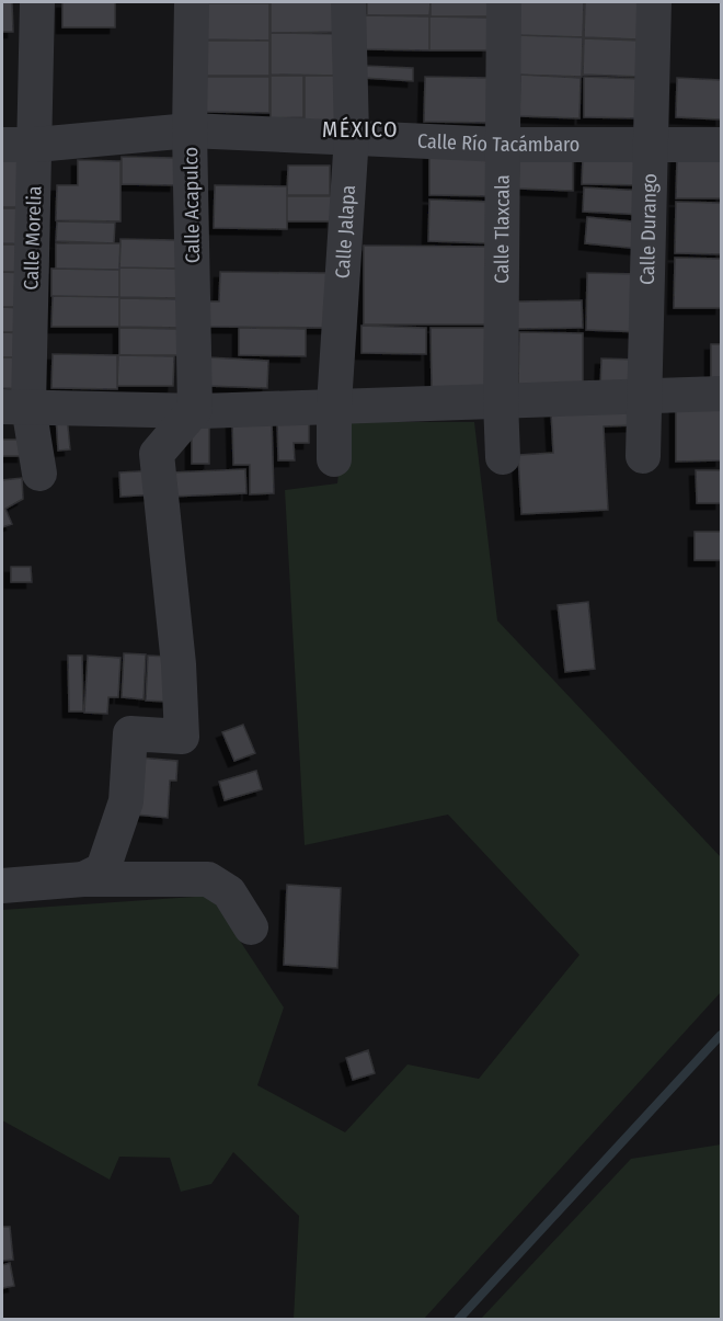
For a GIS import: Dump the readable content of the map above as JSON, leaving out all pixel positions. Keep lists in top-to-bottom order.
{
  "streets": {
    "street": [
      "Calle Río Tacámbaro",
      "Calle Acapulco",
      "Calle Tlaxcala",
      "Calle Durango",
      "Calle Jalapa",
      "Calle Morelia"
    ]
  },
  "crossings": [
    ["Calle Río Tacámbaro", "Calle Acapulco"],
    ["Calle Río Tacámbaro", "Calle Tlaxcala"],
    ["Calle Río Tacámbaro", "Calle Durango"],
    ["Calle Río Tacámbaro", "Calle Jalapa"],
    ["Calle Río Tacámbaro", "Calle Morelia"]
  ],
  "districts": ["MÉXICO"]
}
